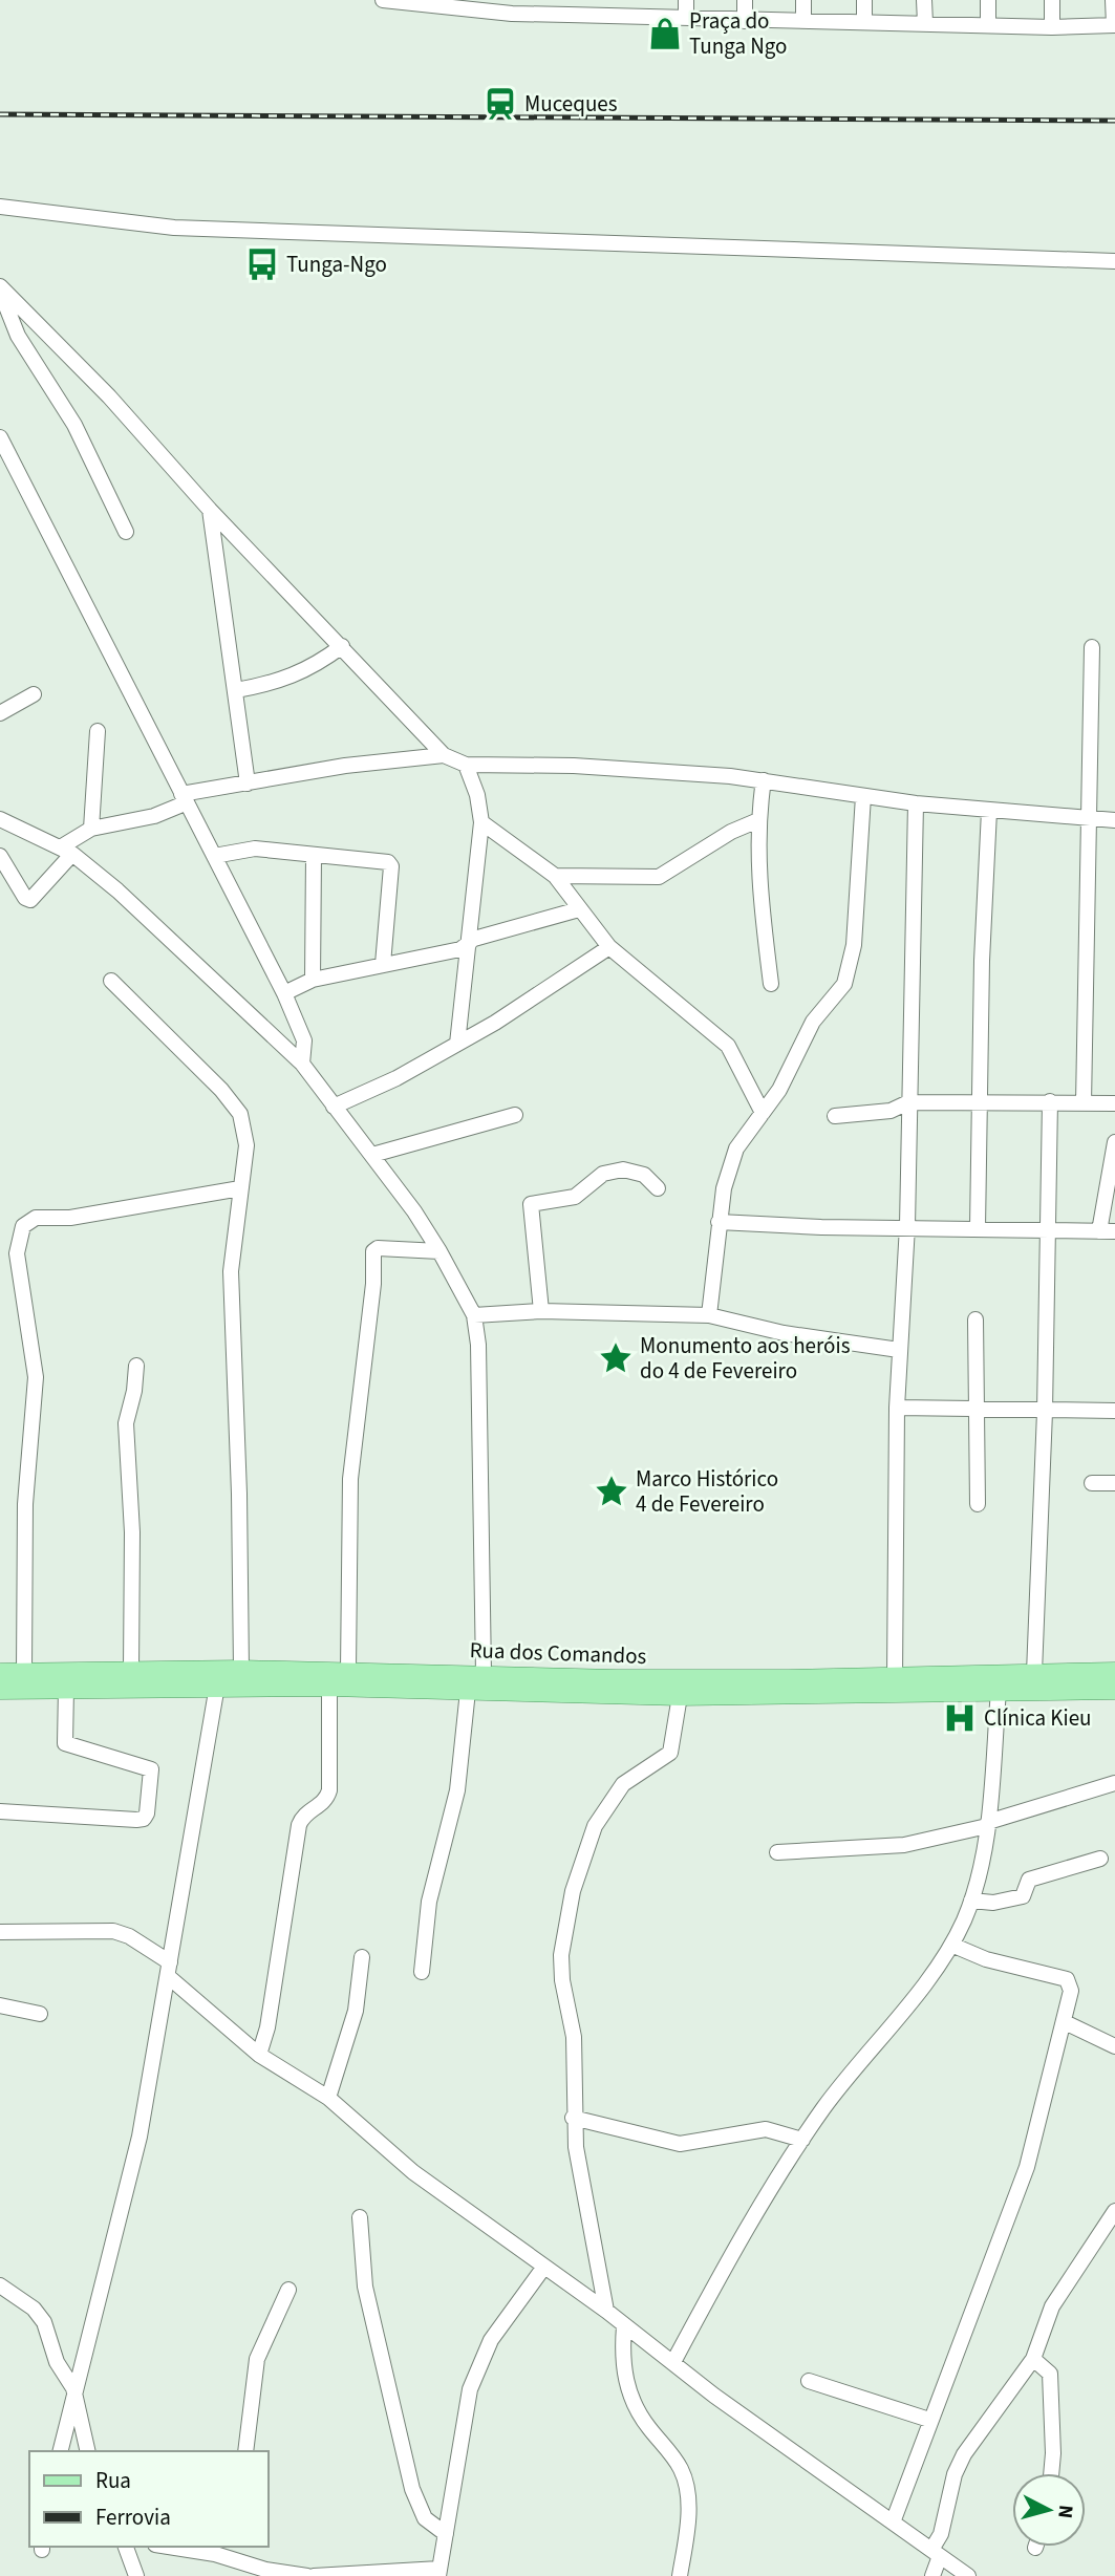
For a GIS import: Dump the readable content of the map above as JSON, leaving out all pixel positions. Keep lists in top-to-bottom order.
{
  "streets": {
    "main road": ["Rua dos Comandos"]
  },
  "places": {
    "shop": ["Praça do Tunga Ngo"],
    "station": ["Muceques"],
    "bus stop": ["Tunga-Ngo"],
    "place": ["Monumento aos heróis do 4 de Fevereiro", "Marco Histórico 4 de Fevereiro"],
    "hospital": ["Clínica Kieu"]
  },
  "legend": ["Rua", "Ferrovia"],
  "north": "right"
}
